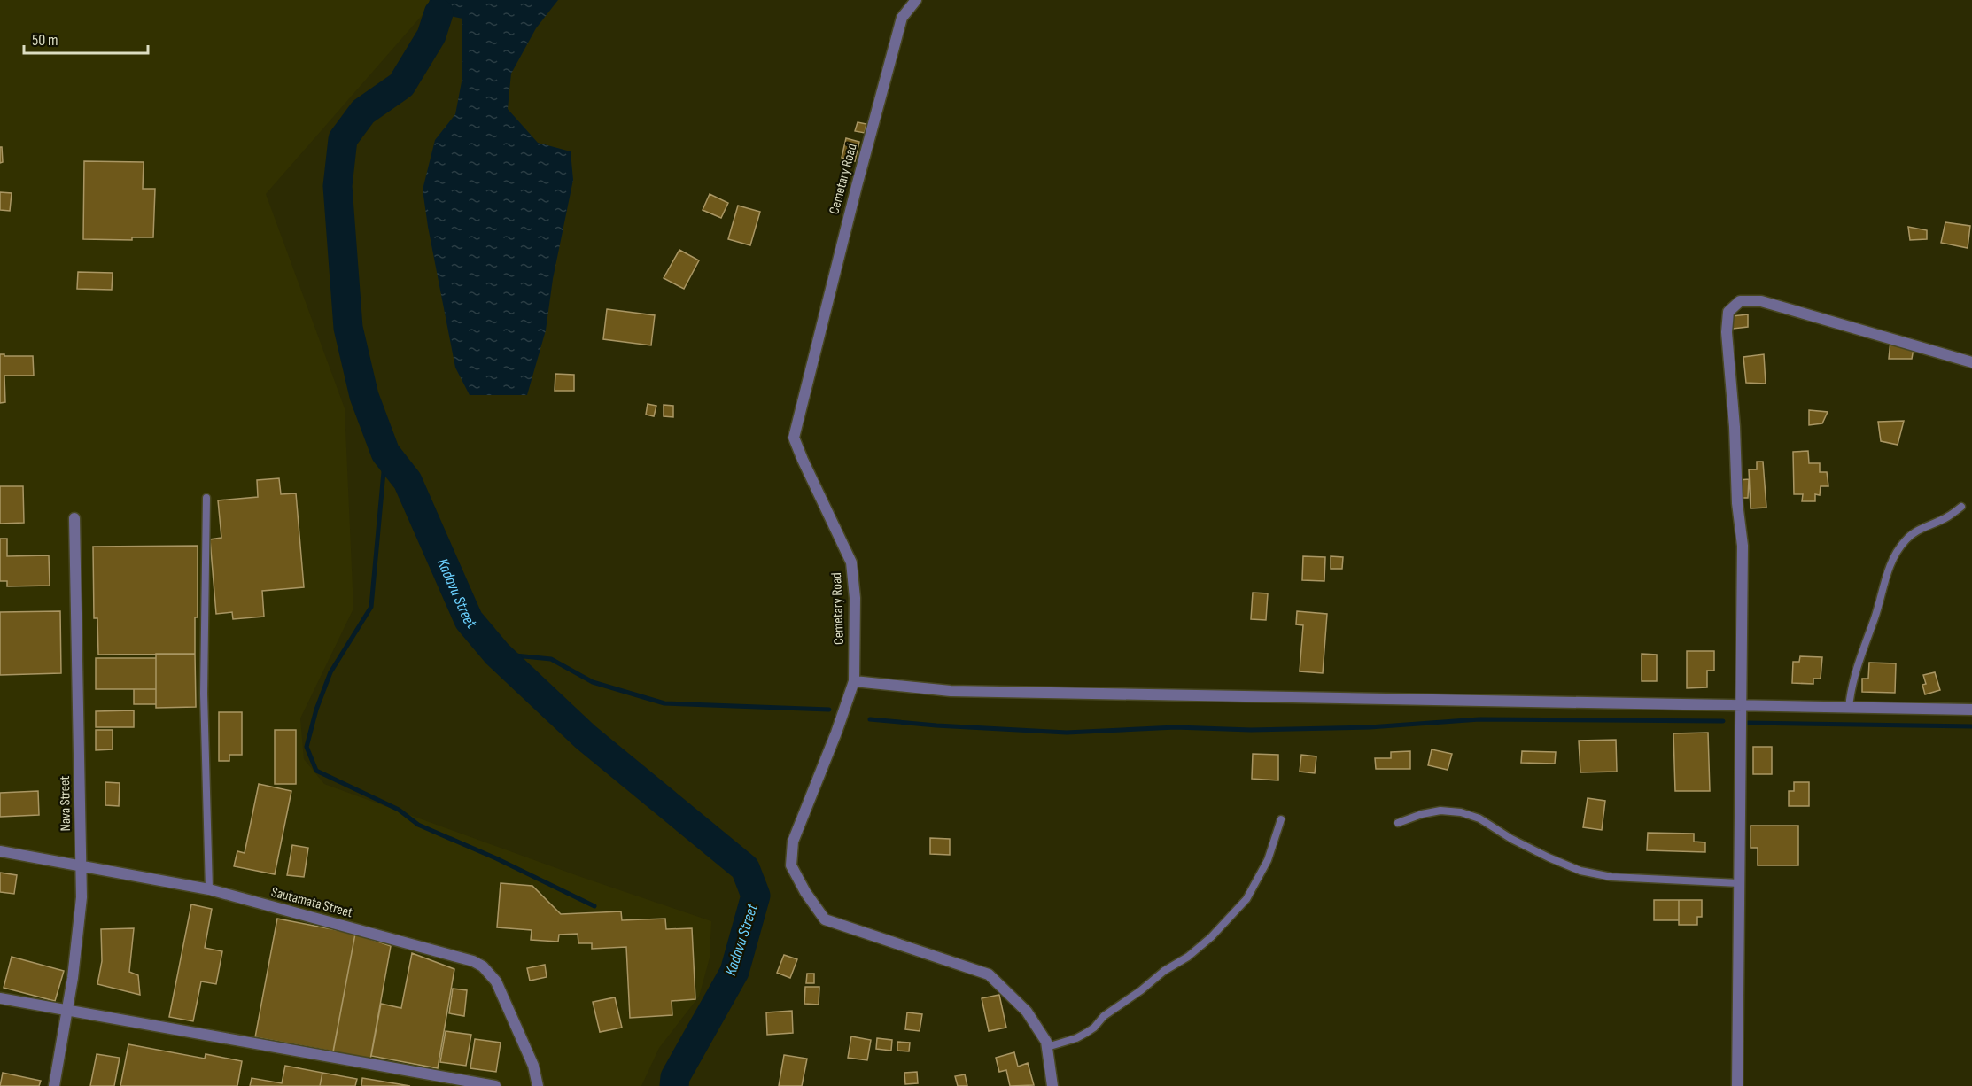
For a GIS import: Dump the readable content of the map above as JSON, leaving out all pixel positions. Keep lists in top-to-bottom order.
{
  "streets": {
    "street": ["Cemetary Road", "Nava Street", "Sautamata Street"]
  },
  "crossings": [
    ["Nava Street", "Sautamata Street"]
  ],
  "water": ["Kadavu Street"],
  "scale_bar": "50 m"
}
